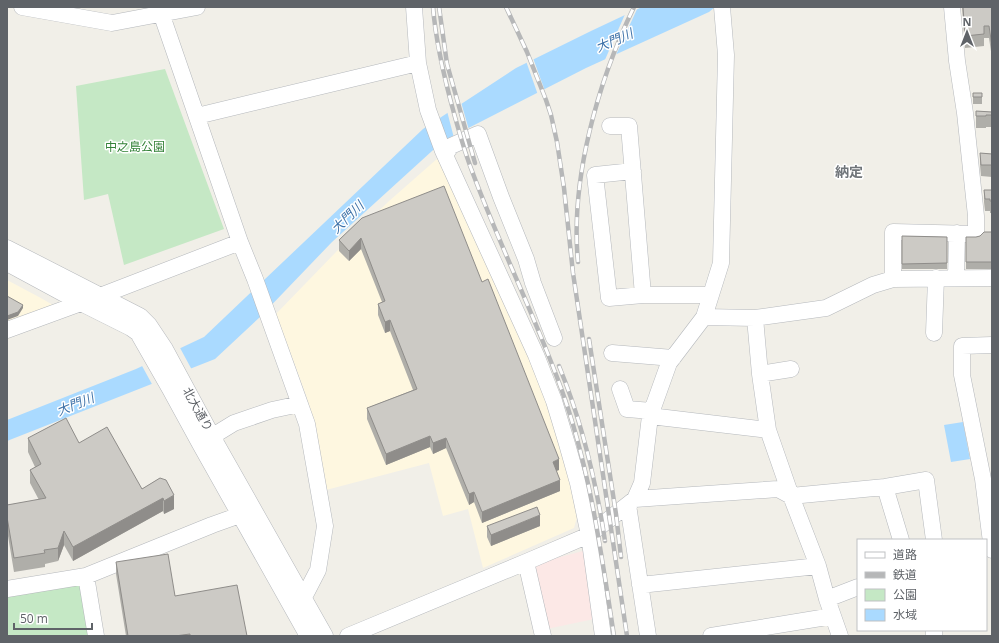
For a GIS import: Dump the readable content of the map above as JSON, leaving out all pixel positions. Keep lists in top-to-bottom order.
{
  "streets": {
    "street": ["北大通り"]
  },
  "districts": ["納定"],
  "water": ["大門川"],
  "parks": ["中之島公園"],
  "legend": [
    "道路",
    "鉄道",
    "公園",
    "水域"
  ],
  "scale_bar": "50 m",
  "north": "top"
}
